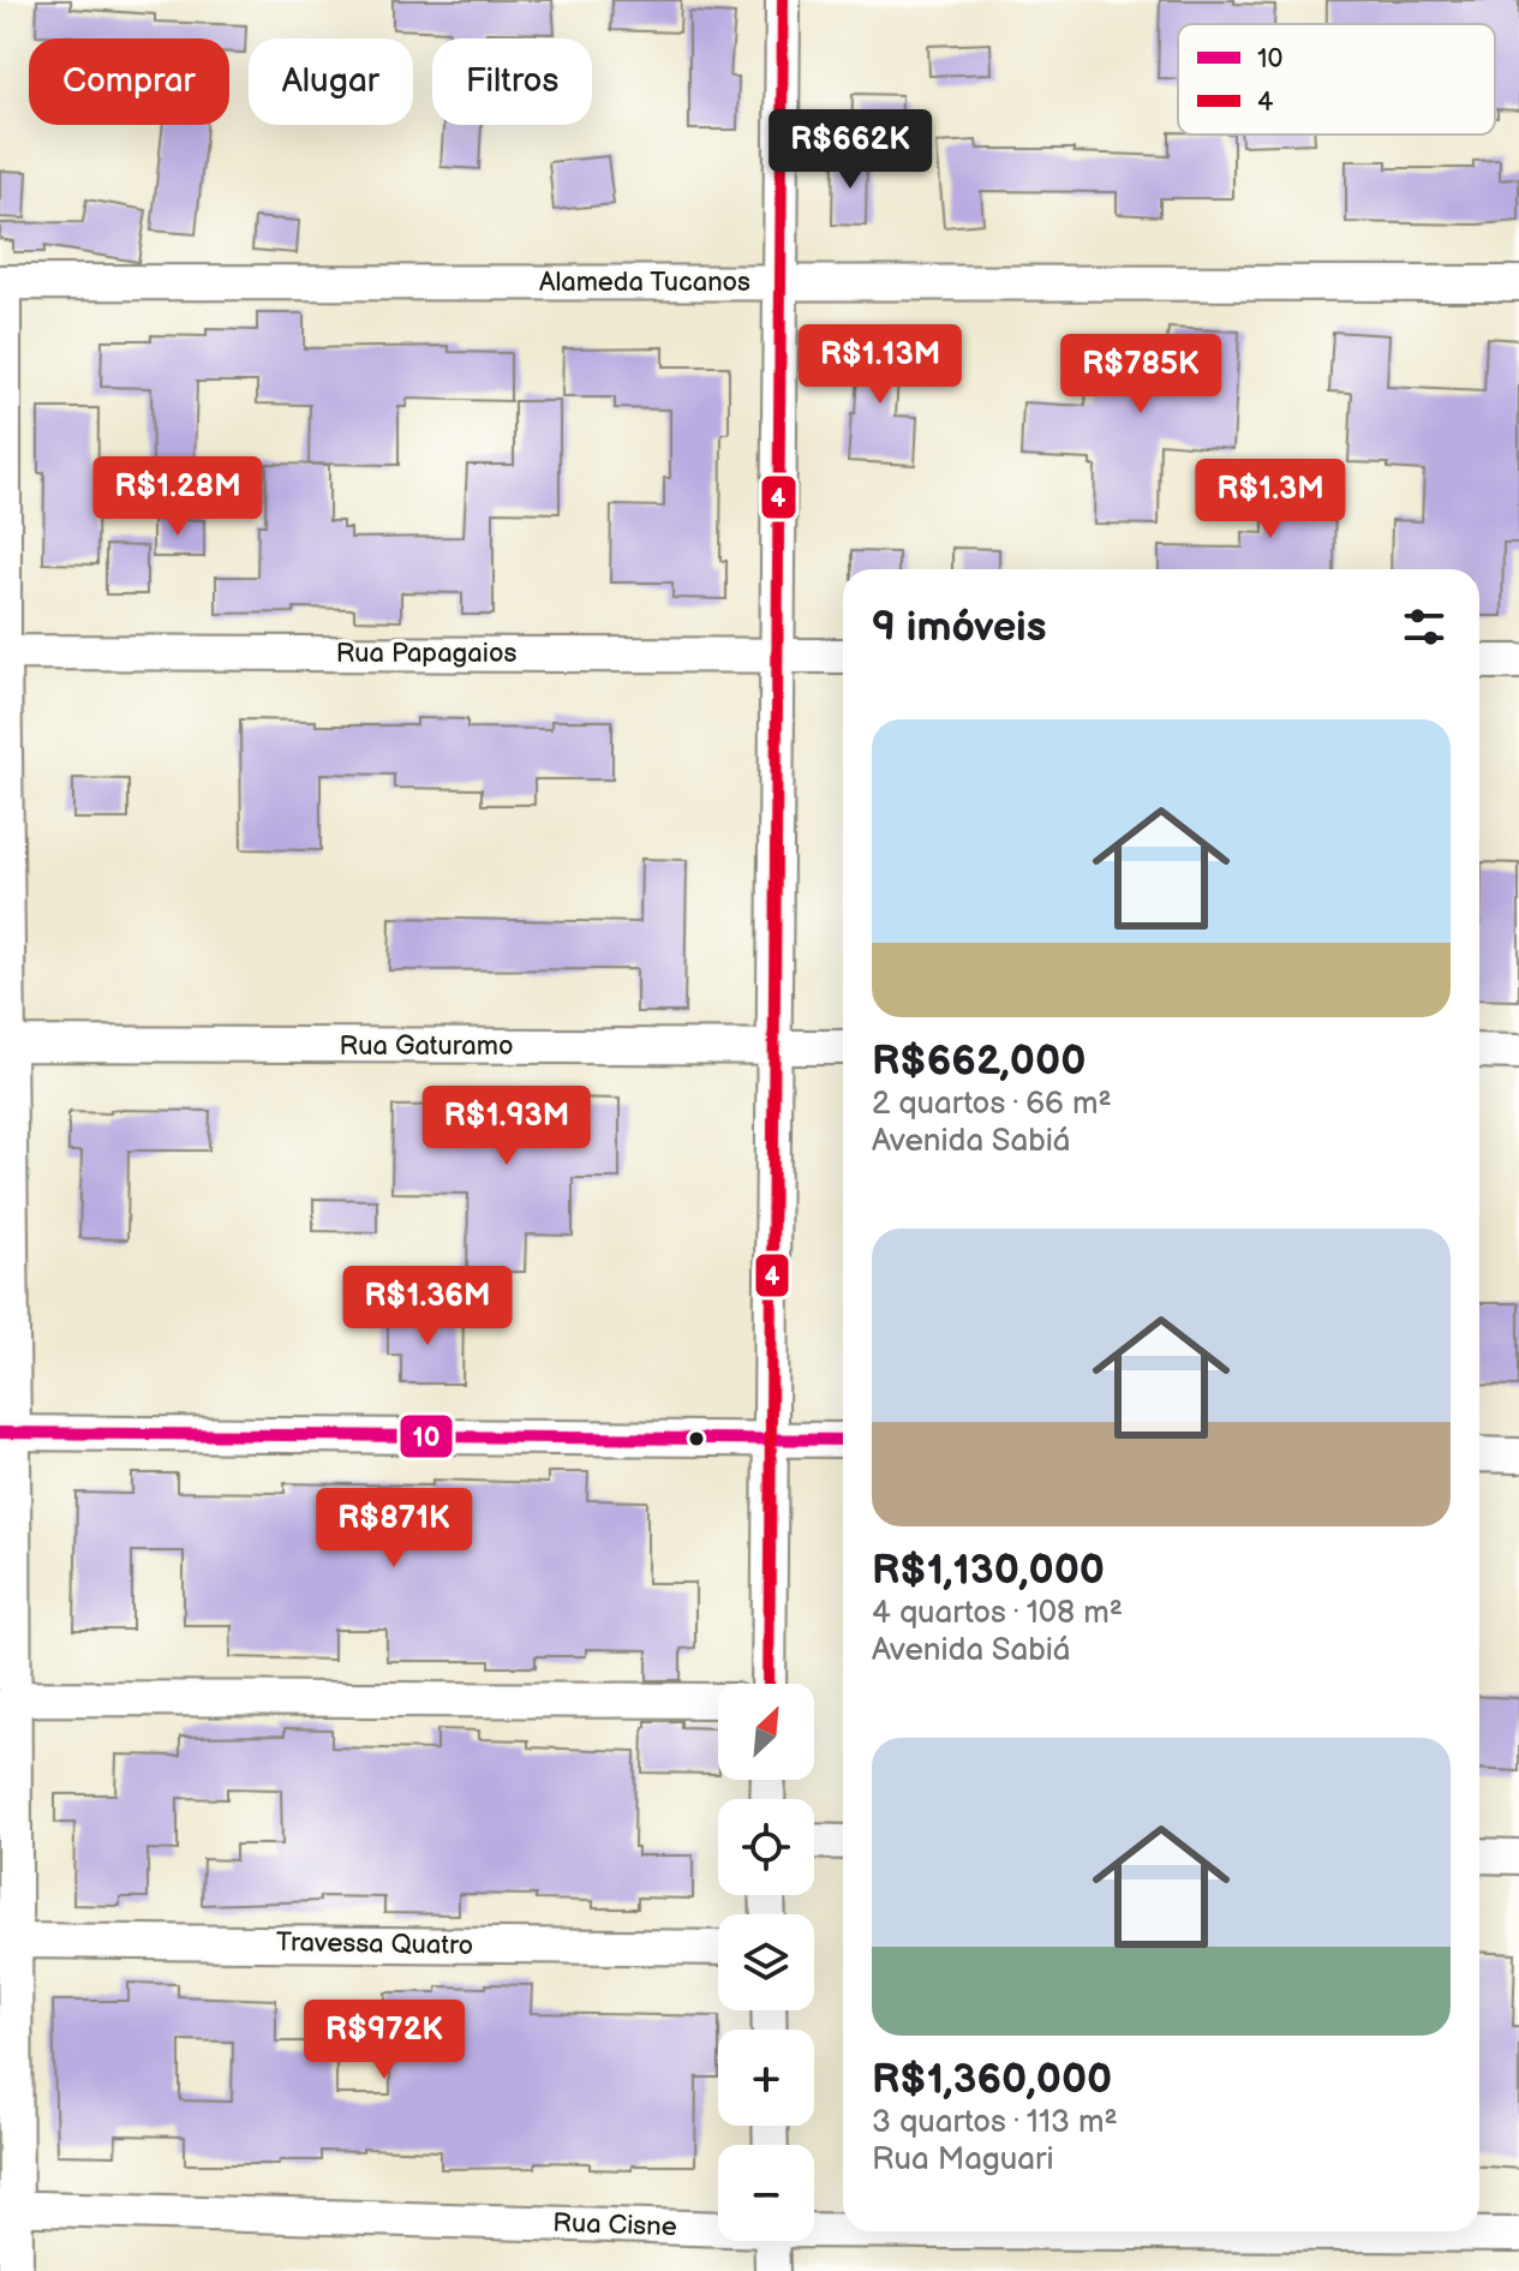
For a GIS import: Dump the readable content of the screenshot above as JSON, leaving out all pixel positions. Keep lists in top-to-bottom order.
{
  "streets": {
    "street": [
      "Alameda Tucanos",
      "Rua Papagaios",
      "Rua Gaturamo",
      "Travessa Quatro",
      "Rua Cisne"
    ]
  },
  "lines": ["transit line 4", "transit line 10"],
  "legend": ["10", "4"],
  "north": "top right",
  "page": {
    "chip": ["Comprar", "Alugar", "Filtros"],
    "price": [
      "R$662K",
      "R$1.13M",
      "R$785K",
      "R$1.28M",
      "R$1.3M",
      "R$1.93M",
      "R$1.36M",
      "R$871K",
      "R$972K"
    ],
    "heading": "9 imóveis",
    "list": [
      {
        "name": "R$662,000",
        "note": "2 quartos · 66 m² · Avenida Sabiá"
      },
      {
        "name": "R$1,130,000",
        "note": "4 quartos · 108 m² · Avenida Sabiá"
      },
      {
        "name": "R$1,360,000",
        "note": "3 quartos · 113 m² · Rua Maguari"
      }
    ],
    "map_buttons": ["+", "−"]
  }
}
